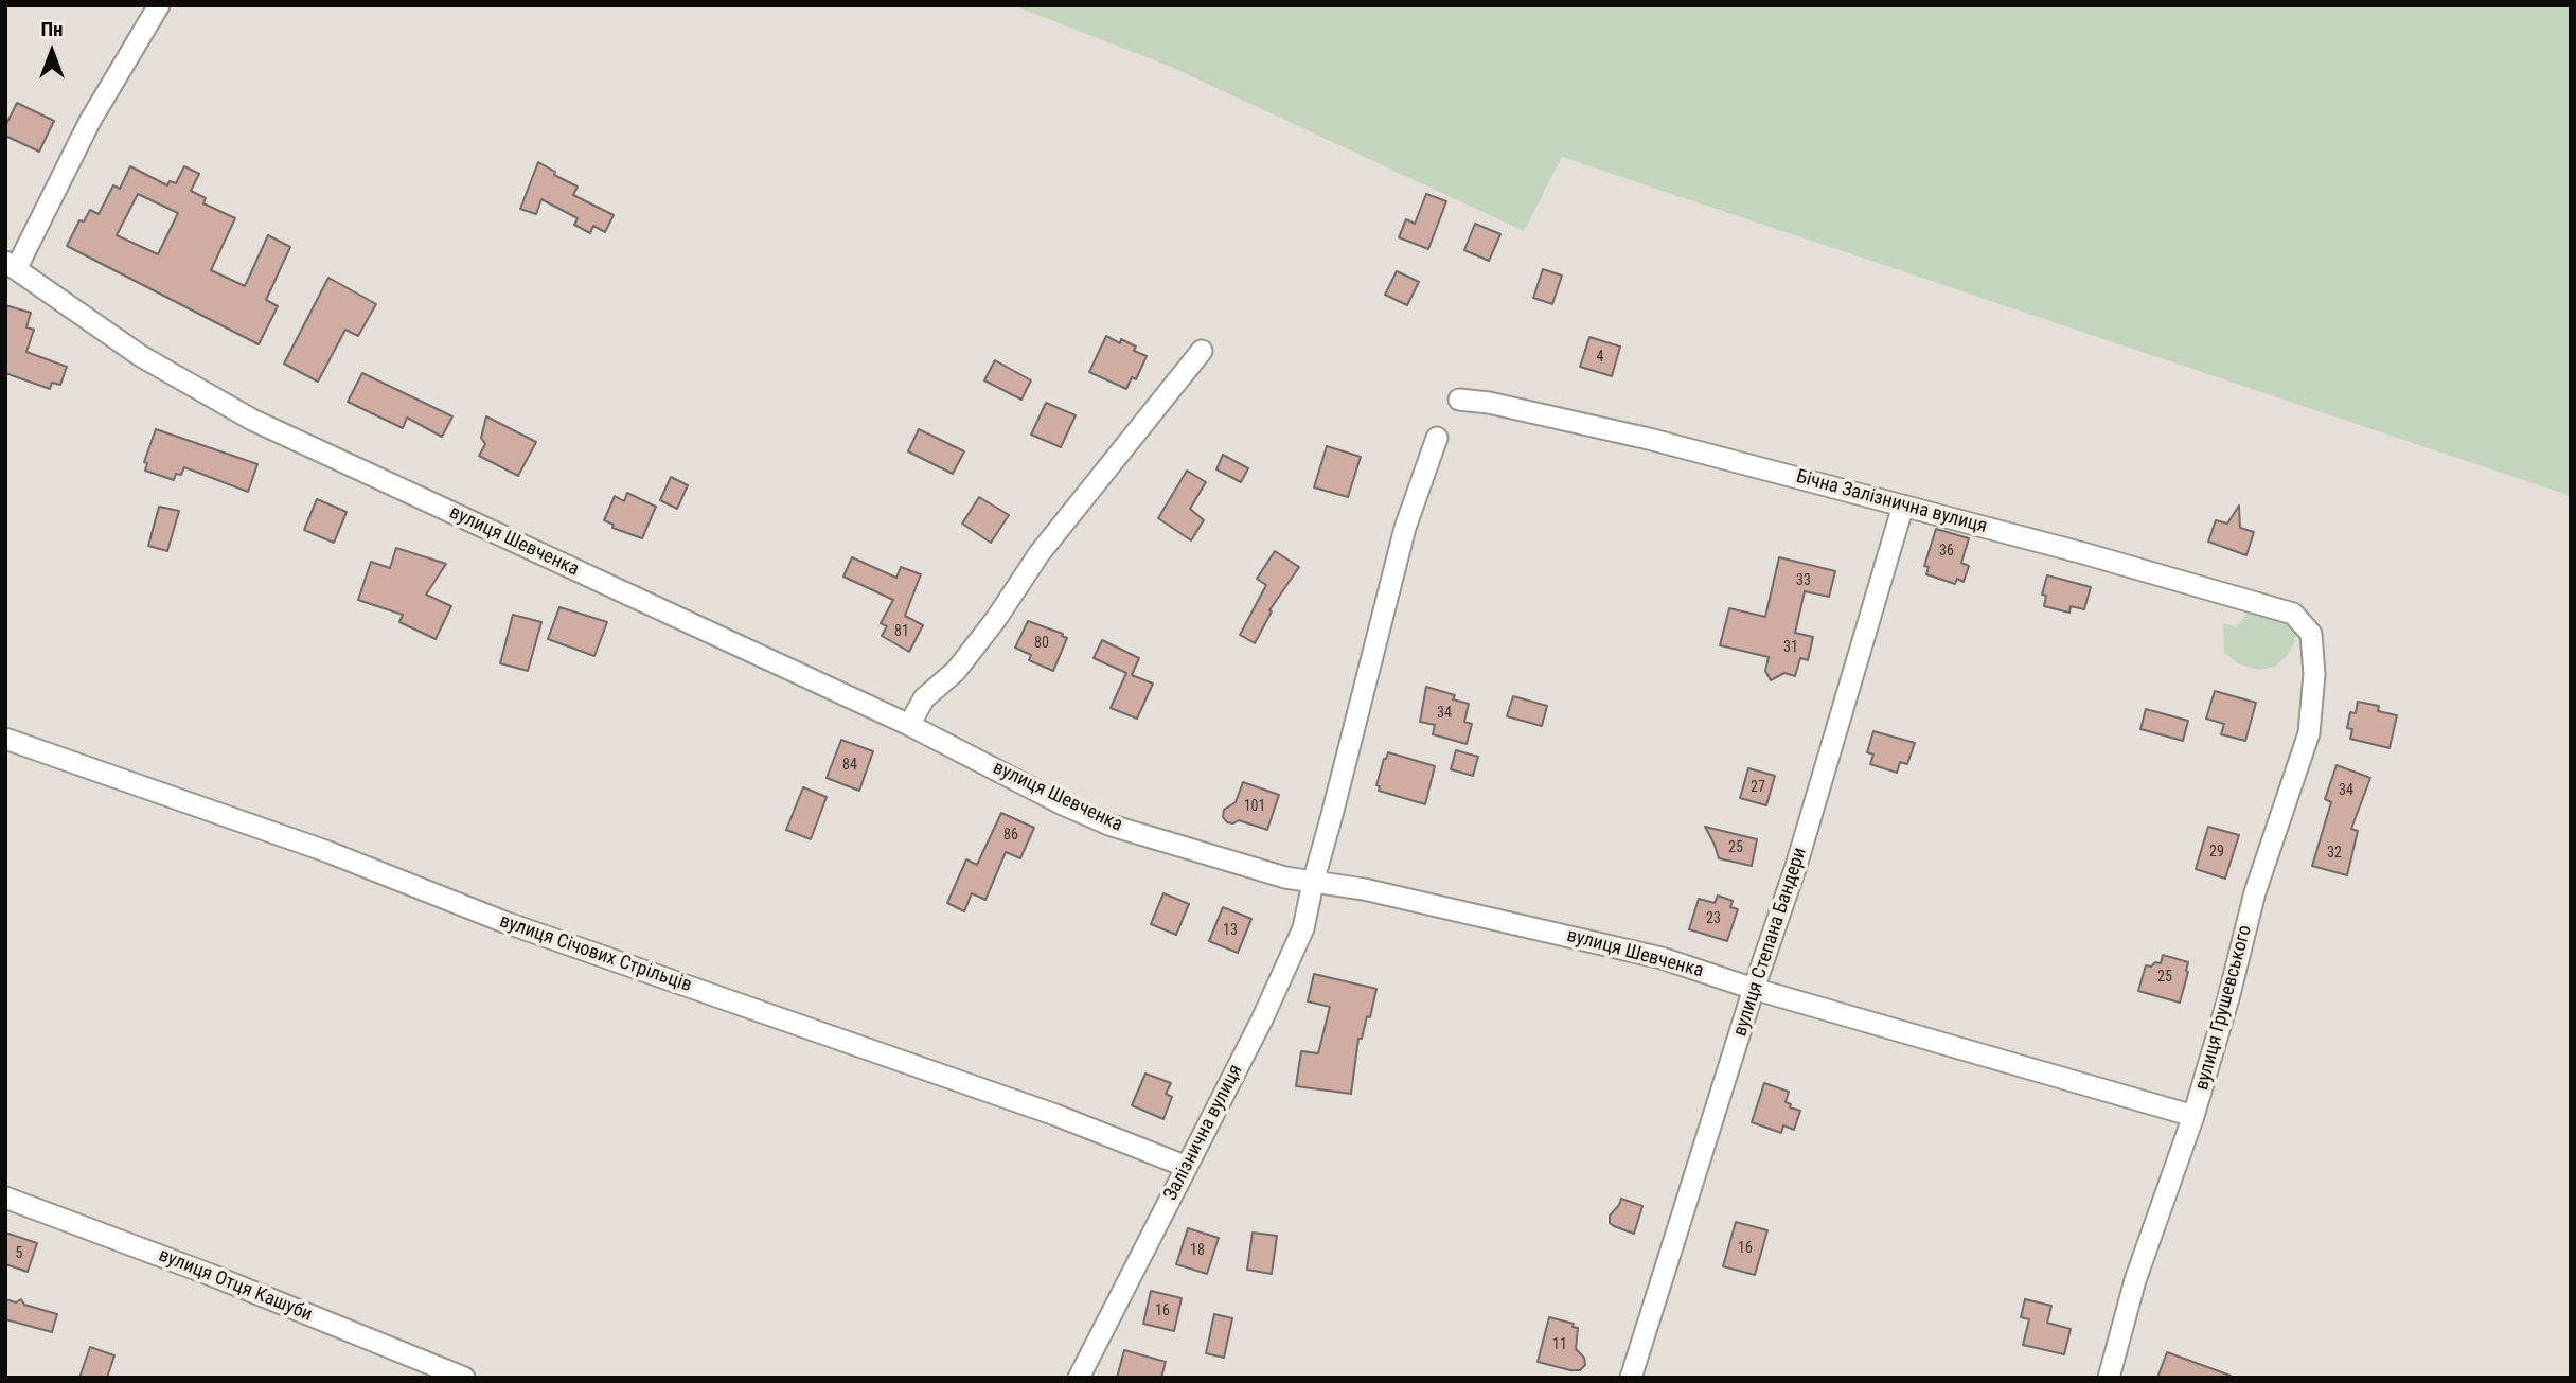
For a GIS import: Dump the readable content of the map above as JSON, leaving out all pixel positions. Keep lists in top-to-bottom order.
{
  "streets": {
    "street": [
      "Бічна Залізнична вулиця",
      "вулиця Шевченка",
      "вулиця Степана Бандери",
      "вулиця Січових Стрільців",
      "вулиця Грушевського",
      "Залізнична вулиця",
      "вулиця Отця Кашуби"
    ]
  },
  "crossings": [
    ["Бічна Залізнична вулиця", "вулиця Степана Бандери"],
    ["Бічна Залізнична вулиця", "вулиця Грушевського"],
    ["вулиця Шевченка", "вулиця Степана Бандери"],
    ["вулиця Шевченка", "вулиця Грушевського"],
    ["вулиця Шевченка", "Залізнична вулиця"],
    ["вулиця Січових Стрільців", "Залізнична вулиця"]
  ],
  "house_numbers": [
    "4",
    "36",
    "33",
    "81",
    "80",
    "31",
    "34",
    "84",
    "27",
    "34",
    "101",
    "86",
    "25",
    "29",
    "32",
    "23",
    "13",
    "25",
    "16",
    "18",
    "5",
    "16",
    "11"
  ],
  "north": "top"
}
